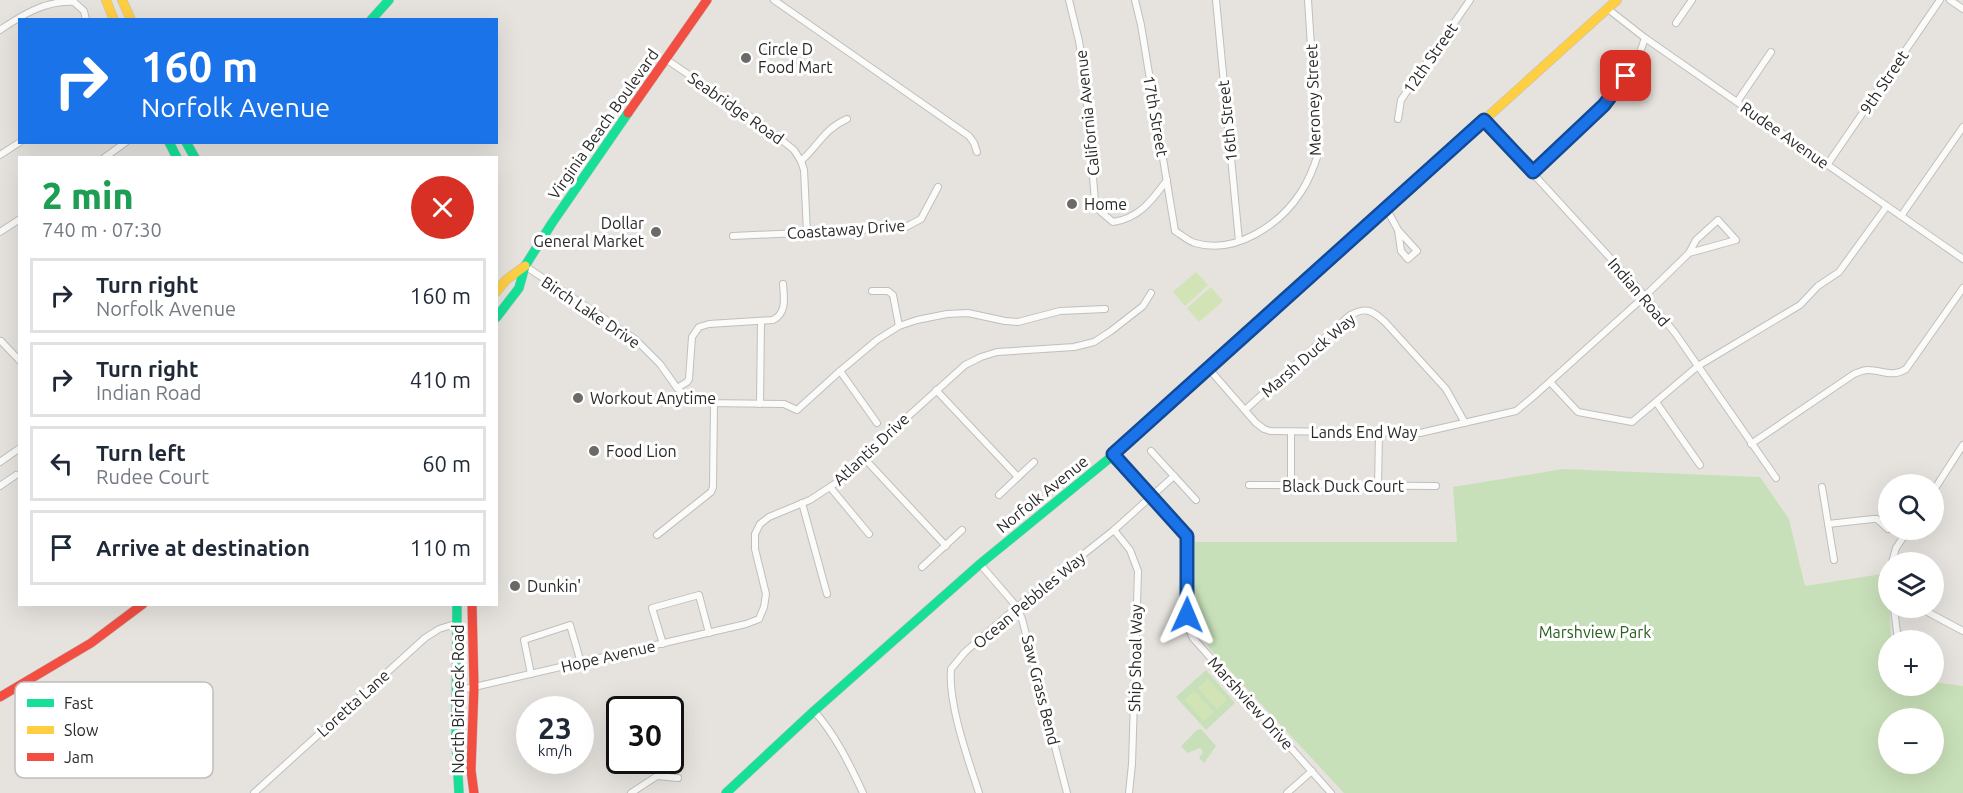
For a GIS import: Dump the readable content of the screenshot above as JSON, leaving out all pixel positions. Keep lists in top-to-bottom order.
{
  "streets": {
    "main road": ["Virginia Beach Boulevard", "Norfolk Avenue", "North Birdneck Road"],
    "street": [
      "12th Street",
      "9th Street",
      "Meroney Street",
      "Seabridge Road",
      "California Avenue",
      "17th Street",
      "16th Street",
      "Rudee Avenue",
      "Coastaway Drive",
      "Indian Road",
      "Birch Lake Drive",
      "Marsh Duck Way",
      "Lands End Way",
      "Atlantis Drive",
      "Black Duck Court",
      "Ocean Pebbles Way",
      "Hope Avenue",
      "Ship Shoal Way",
      "Saw Grass Bend",
      "Loretta Lane",
      "Marshview Drive"
    ]
  },
  "crossings": [
    ["9th Street", "Rudee Avenue"],
    ["Meroney Street", "17th Street"],
    ["Meroney Street", "16th Street"],
    ["Seabridge Road", "Virginia Beach Boulevard"],
    ["California Avenue", "17th Street"],
    ["Virginia Beach Boulevard", "Birch Lake Drive"],
    ["Rudee Avenue", "Norfolk Avenue"],
    ["Indian Road", "Lands End Way"],
    ["Indian Road", "Norfolk Avenue"],
    ["Marsh Duck Way", "Lands End Way"],
    ["Lands End Way", "Norfolk Avenue"],
    ["Atlantis Drive", "Hope Avenue"],
    ["Norfolk Avenue", "Saw Grass Bend"],
    ["Norfolk Avenue", "Marshview Drive"],
    ["Ocean Pebbles Way", "Ship Shoal Way"],
    ["Ocean Pebbles Way", "Saw Grass Bend"],
    ["Ocean Pebbles Way", "Marshview Drive"],
    ["Hope Avenue", "North Birdneck Road"],
    ["North Birdneck Road", "Loretta Lane"]
  ],
  "parks": ["Marshview Park"],
  "places": [
    "Circle D Food Mart",
    "Home",
    "Dollar General Market",
    "Workout Anytime",
    "Food Lion",
    "Dunkin'"
  ],
  "legend": ["Fast", "Slow", "Jam"],
  "page": {
    "turn": ["160 m", "Norfolk Avenue"],
    "heading": ["2 min", "740 m · 07:30"],
    "list": [
      {
        "name": "Turn right",
        "note": "Norfolk Avenue",
        "value": "160 m"
      },
      {
        "name": "Turn right",
        "note": "Indian Road",
        "value": "410 m"
      },
      {
        "name": "Turn left",
        "note": "Rudee Court",
        "value": "60 m"
      },
      {
        "name": "Arrive at destination",
        "value": "110 m"
      }
    ],
    "map_buttons": ["+", "−"],
    "speed": "23 km/h",
    "limit": "30"
  }
}
